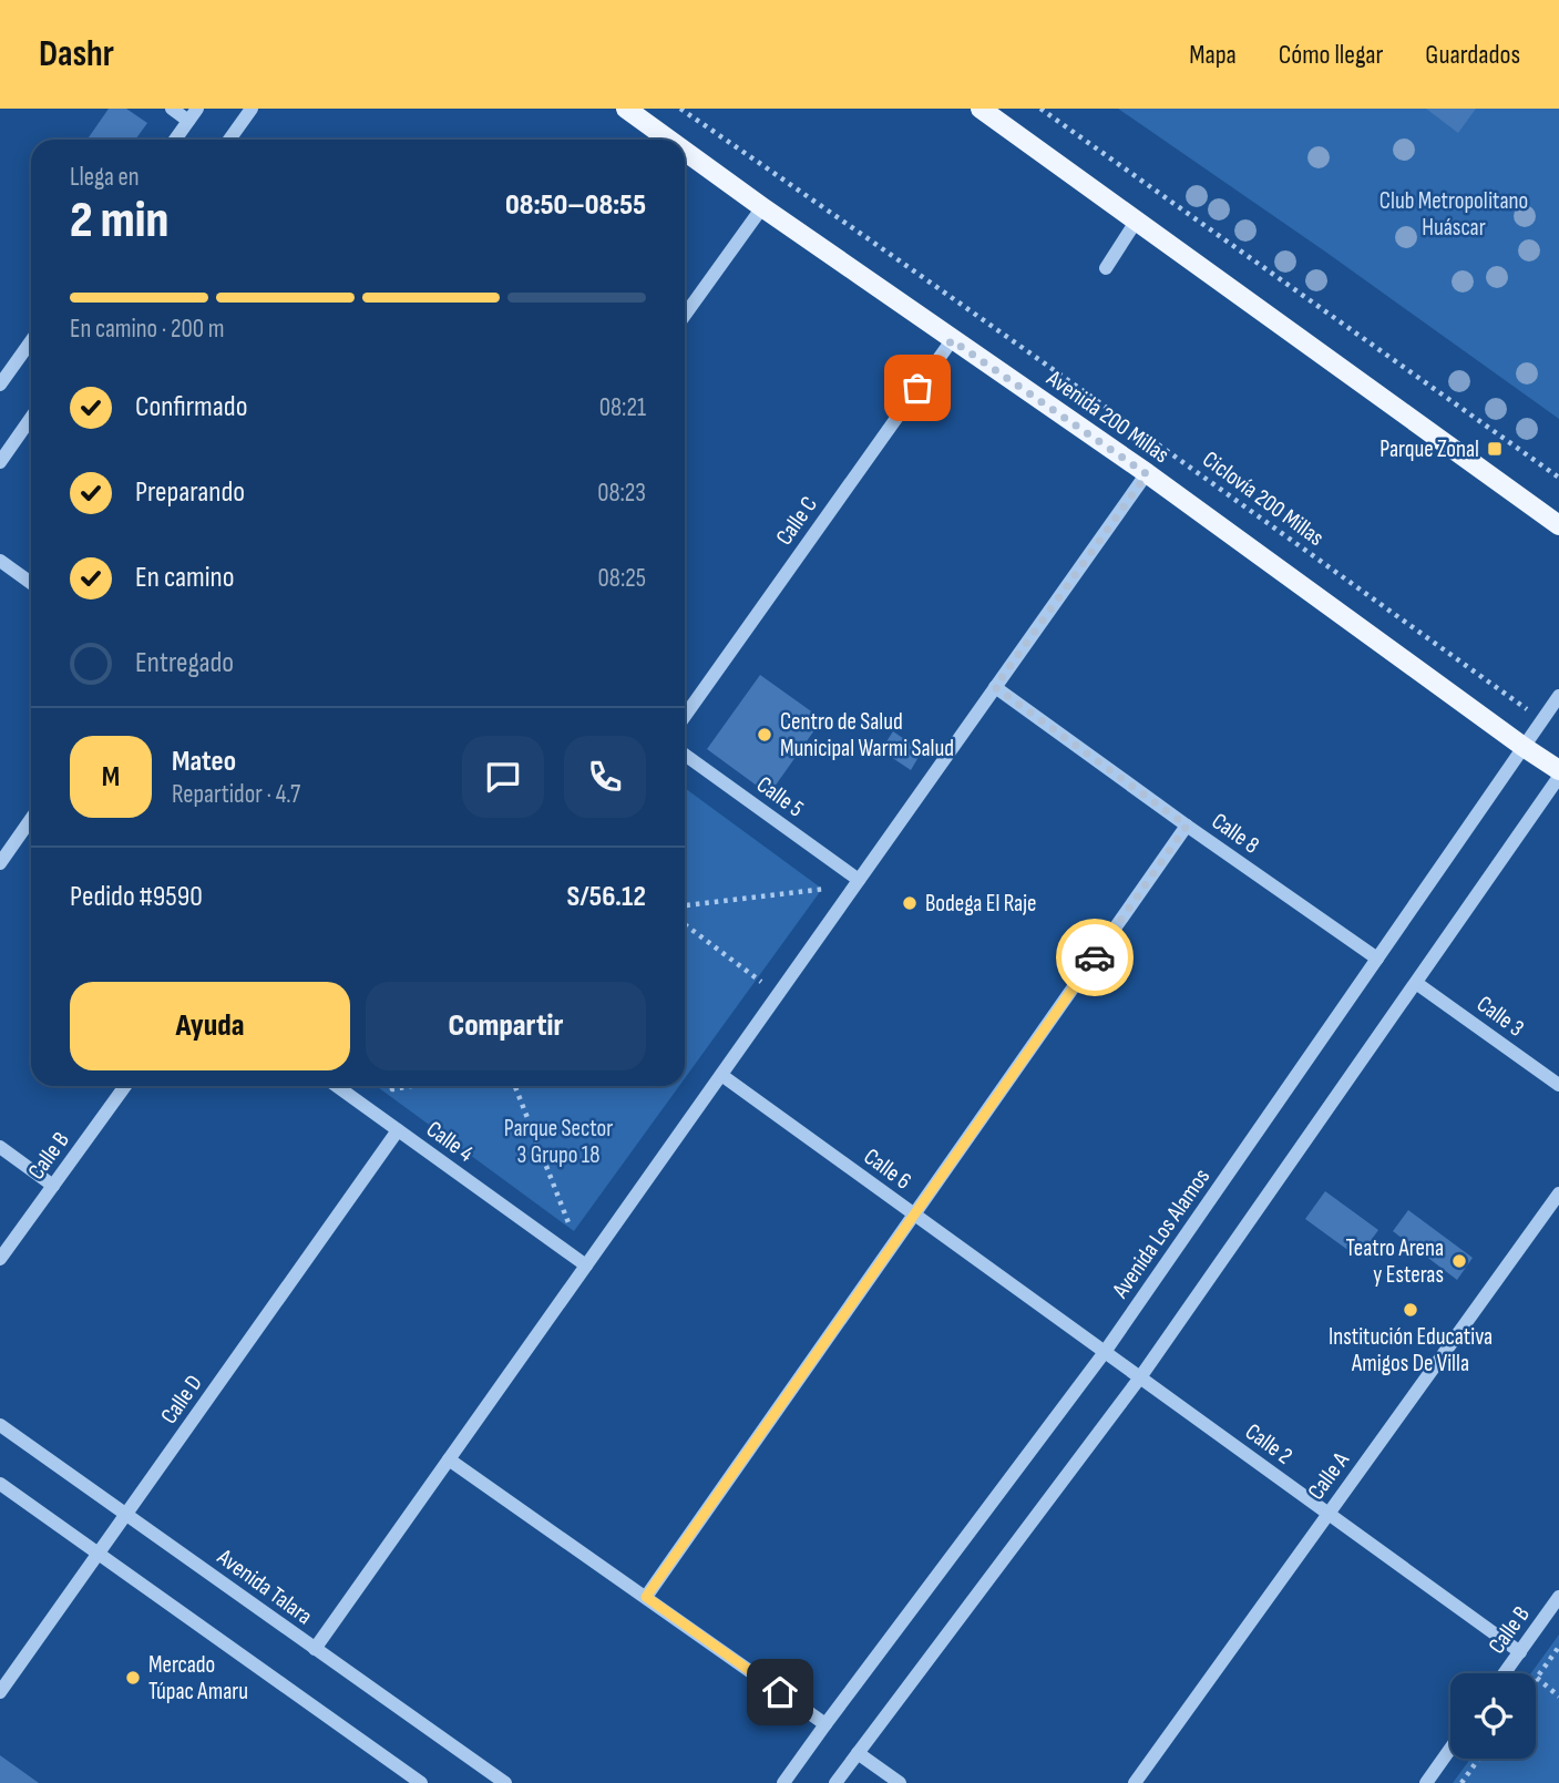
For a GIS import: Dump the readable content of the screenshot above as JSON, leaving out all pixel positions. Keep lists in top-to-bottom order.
{
  "streets": {
    "main road": ["Avenida 200 Millas"],
    "street": [
      "Calle C",
      "Calle 5",
      "Calle 8",
      "Calle 3",
      "Calle 4",
      "Calle B",
      "Calle 6",
      "Avenida Los Alamos",
      "Calle D",
      "Calle 2",
      "Calle A",
      "Avenida Talara"
    ],
    "path": ["Ciclovía 200 Millas"]
  },
  "crossings": [
    ["Avenida 200 Millas", "Calle C"],
    ["Avenida 200 Millas", "Avenida Los Alamos"],
    ["Ciclovía 200 Millas", "Avenida Los Alamos"],
    ["Calle 8", "Avenida Los Alamos"],
    ["Calle 4", "Calle D"],
    ["Calle B", "Calle 2"],
    ["Calle 6", "Avenida Los Alamos"],
    ["Calle 6", "Calle 2"],
    ["Avenida Los Alamos", "Calle 2"],
    ["Calle D", "Avenida Talara"],
    ["Calle 2", "Calle A"]
  ],
  "parks": ["Club Metropolitano Huáscar", "Parque Sector 3 Grupo 18"],
  "places": {
    "transit": ["Parque Zonal"],
    "other": [
      "Centro de Salud Municipal Warmi Salud",
      "Bodega El Raje",
      "Teatro Arena y Esteras",
      "Institución Educativa Amigos De Villa",
      "Mercado Túpac Amaru"
    ]
  },
  "page": {
    "header": "Dashr",
    "nav": ["Mapa", "Cómo llegar", "Guardados"],
    "heading": ["2 min", "Llega en", "08:50–08:55"],
    "panel": [
      "Mateo",
      "Repartidor · 4.7",
      "Pedido #9590",
      "S/56.12"
    ],
    "bar": "En camino · 200 m",
    "list": [
      ["Confirmado", "08:21"],
      ["Preparando", "08:23"],
      ["En camino", "08:25"],
      "Entregado"
    ],
    "round": "M",
    "buttons": ["Ayuda", "Compartir"]
  }
}
